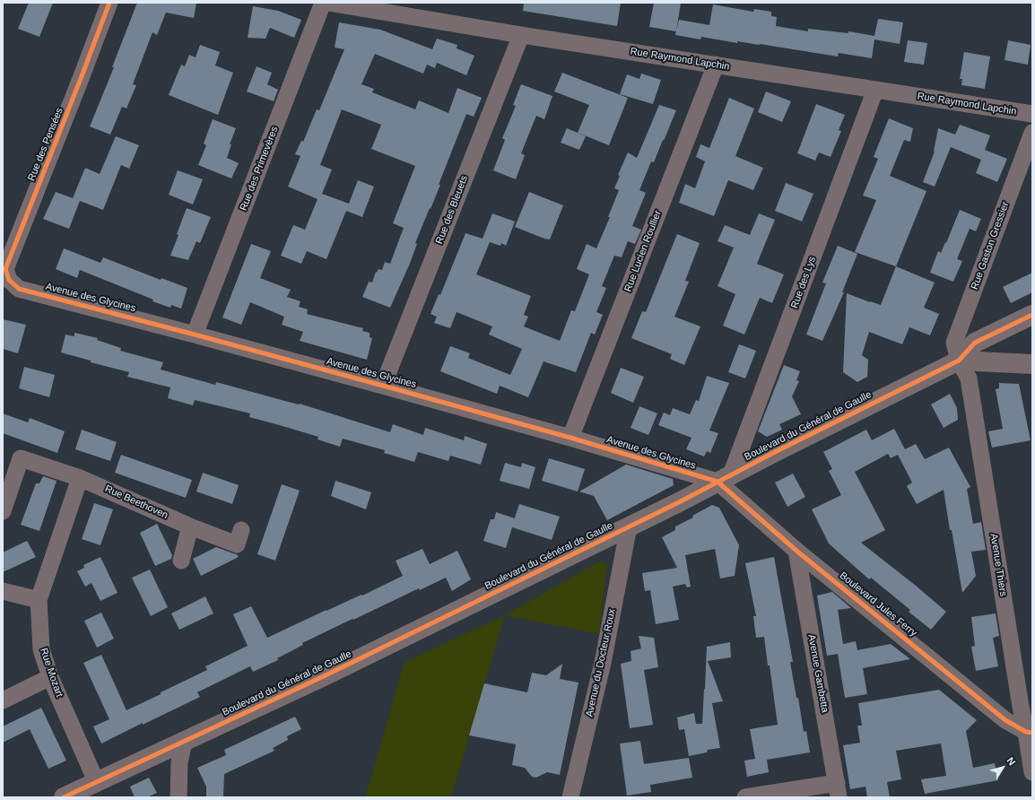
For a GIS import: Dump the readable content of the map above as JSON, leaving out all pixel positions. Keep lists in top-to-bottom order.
{
  "streets": {
    "street": [
      "Rue Raymond Lapchin",
      "Rue des Pensées",
      "Rue des Primevères",
      "Rue des Bleuets",
      "Rue Gaston Gressier",
      "Rue Lucien Roullier",
      "Rue des Lys",
      "Avenue des Glycines",
      "Boulevard du Général de Gaulle",
      "Rue Beethoven",
      "Avenue Thiers",
      "Boulevard Jules Ferry",
      "Avenue du Docteur Roux",
      "Rue Mozart",
      "Avenue Gambetta"
    ]
  },
  "crossings": [
    ["Rue Raymond Lapchin", "Rue des Bleuets"],
    ["Rue Raymond Lapchin", "Rue Lucien Roullier"],
    ["Rue Raymond Lapchin", "Rue des Lys"],
    ["Rue des Pensées", "Avenue des Glycines"],
    ["Rue des Primevères", "Avenue des Glycines"],
    ["Rue des Bleuets", "Avenue des Glycines"],
    ["Rue Gaston Gressier", "Boulevard du Général de Gaulle"],
    ["Rue Gaston Gressier", "Avenue Thiers"],
    ["Rue Lucien Roullier", "Avenue des Glycines"],
    ["Rue des Lys", "Avenue des Glycines"],
    ["Rue des Lys", "Boulevard du Général de Gaulle"],
    ["Rue des Lys", "Boulevard Jules Ferry"],
    ["Avenue des Glycines", "Boulevard du Général de Gaulle"],
    ["Avenue des Glycines", "Boulevard Jules Ferry"],
    ["Boulevard du Général de Gaulle", "Avenue Thiers"],
    ["Boulevard du Général de Gaulle", "Boulevard Jules Ferry"],
    ["Boulevard du Général de Gaulle", "Avenue du Docteur Roux"],
    ["Boulevard du Général de Gaulle", "Rue Mozart"],
    ["Rue Beethoven", "Rue Mozart"],
    ["Avenue Thiers", "Boulevard Jules Ferry"],
    ["Boulevard Jules Ferry", "Avenue Gambetta"]
  ],
  "north": "top right"
}
